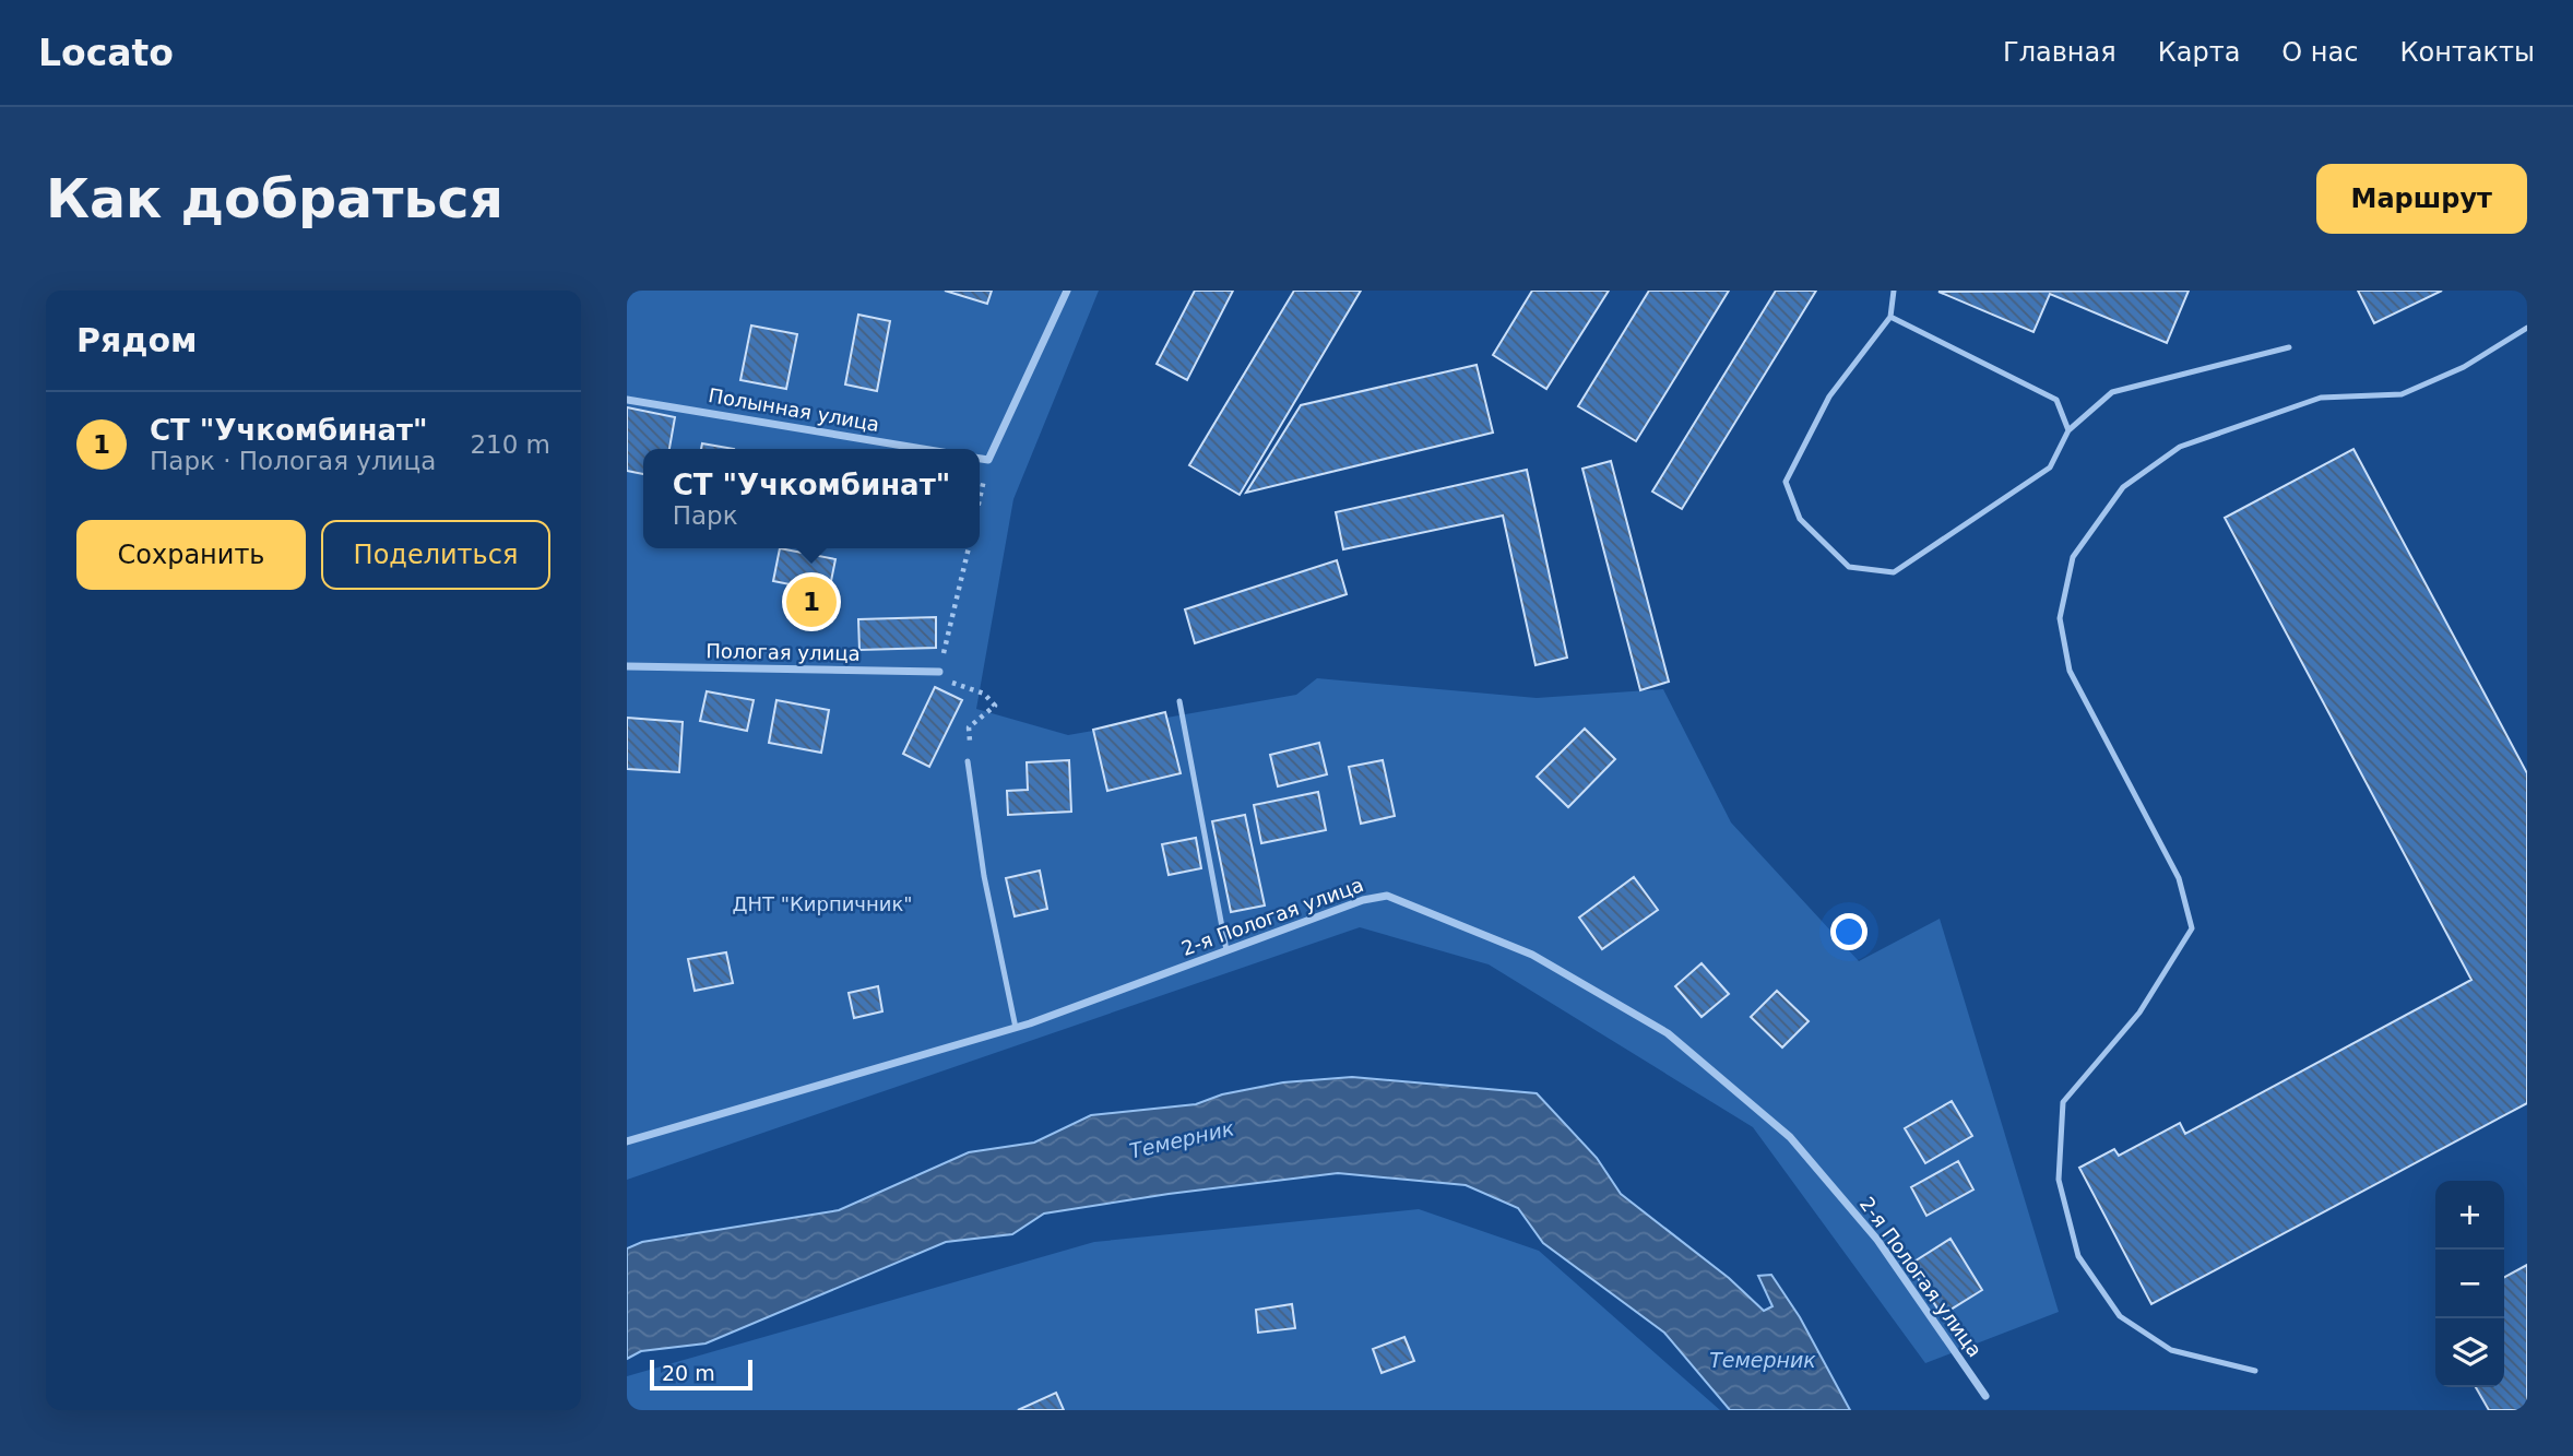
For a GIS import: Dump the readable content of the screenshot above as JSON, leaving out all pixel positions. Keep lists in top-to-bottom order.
{
  "streets": {
    "street": ["Полынная улица", "Пологая улица", "2-я Пологая улица"]
  },
  "water": ["Темерник"],
  "parks": ["ДНТ \"Кирпичник\""],
  "scale_bar": "20 m",
  "page": {
    "header": "Locato",
    "nav": [
      "Главная",
      "Карта",
      "О нас",
      "Контакты"
    ],
    "buttons": [
      "Маршрут",
      ["Сохранить", "Поделиться"]
    ],
    "title": "Как добраться",
    "heading": "Рядом",
    "list": [
      {
        "mark": "1",
        "name": "СТ \"Учкомбинат\"",
        "note": "Парк · Пологая улица",
        "value": "210 m"
      }
    ],
    "popup": ["СТ \"Учкомбинат\"", "Парк"],
    "pins": "1",
    "map_buttons": ["+", "−"],
    "scale": "20 m"
  }
}
